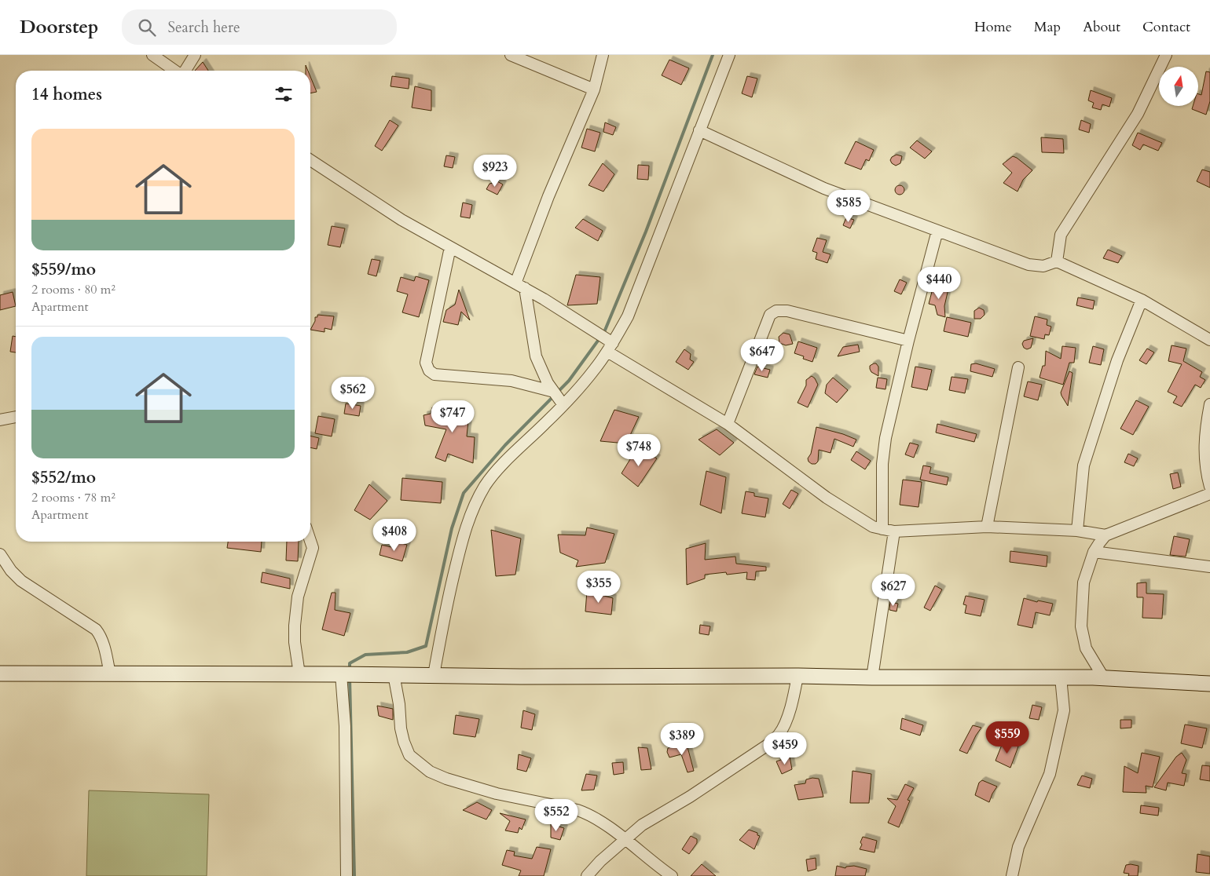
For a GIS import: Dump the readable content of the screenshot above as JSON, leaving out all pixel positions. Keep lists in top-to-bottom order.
{
  "north": "top",
  "page": {
    "header": "Doorstep",
    "search": "Search here",
    "nav": [
      "Home",
      "Map",
      "About",
      "Contact"
    ],
    "heading": "14 homes",
    "list": [
      {
        "name": "$559/mo",
        "note": "2 rooms · 80 m² · Apartment"
      },
      {
        "name": "$552/mo",
        "note": "2 rooms · 78 m² · Apartment"
      }
    ],
    "price": [
      "$923",
      "$585",
      "$440",
      "$647",
      "$562",
      "$747",
      "$748",
      "$408",
      "$355",
      "$627",
      "$559",
      "$389",
      "$459",
      "$552"
    ]
  }
}
